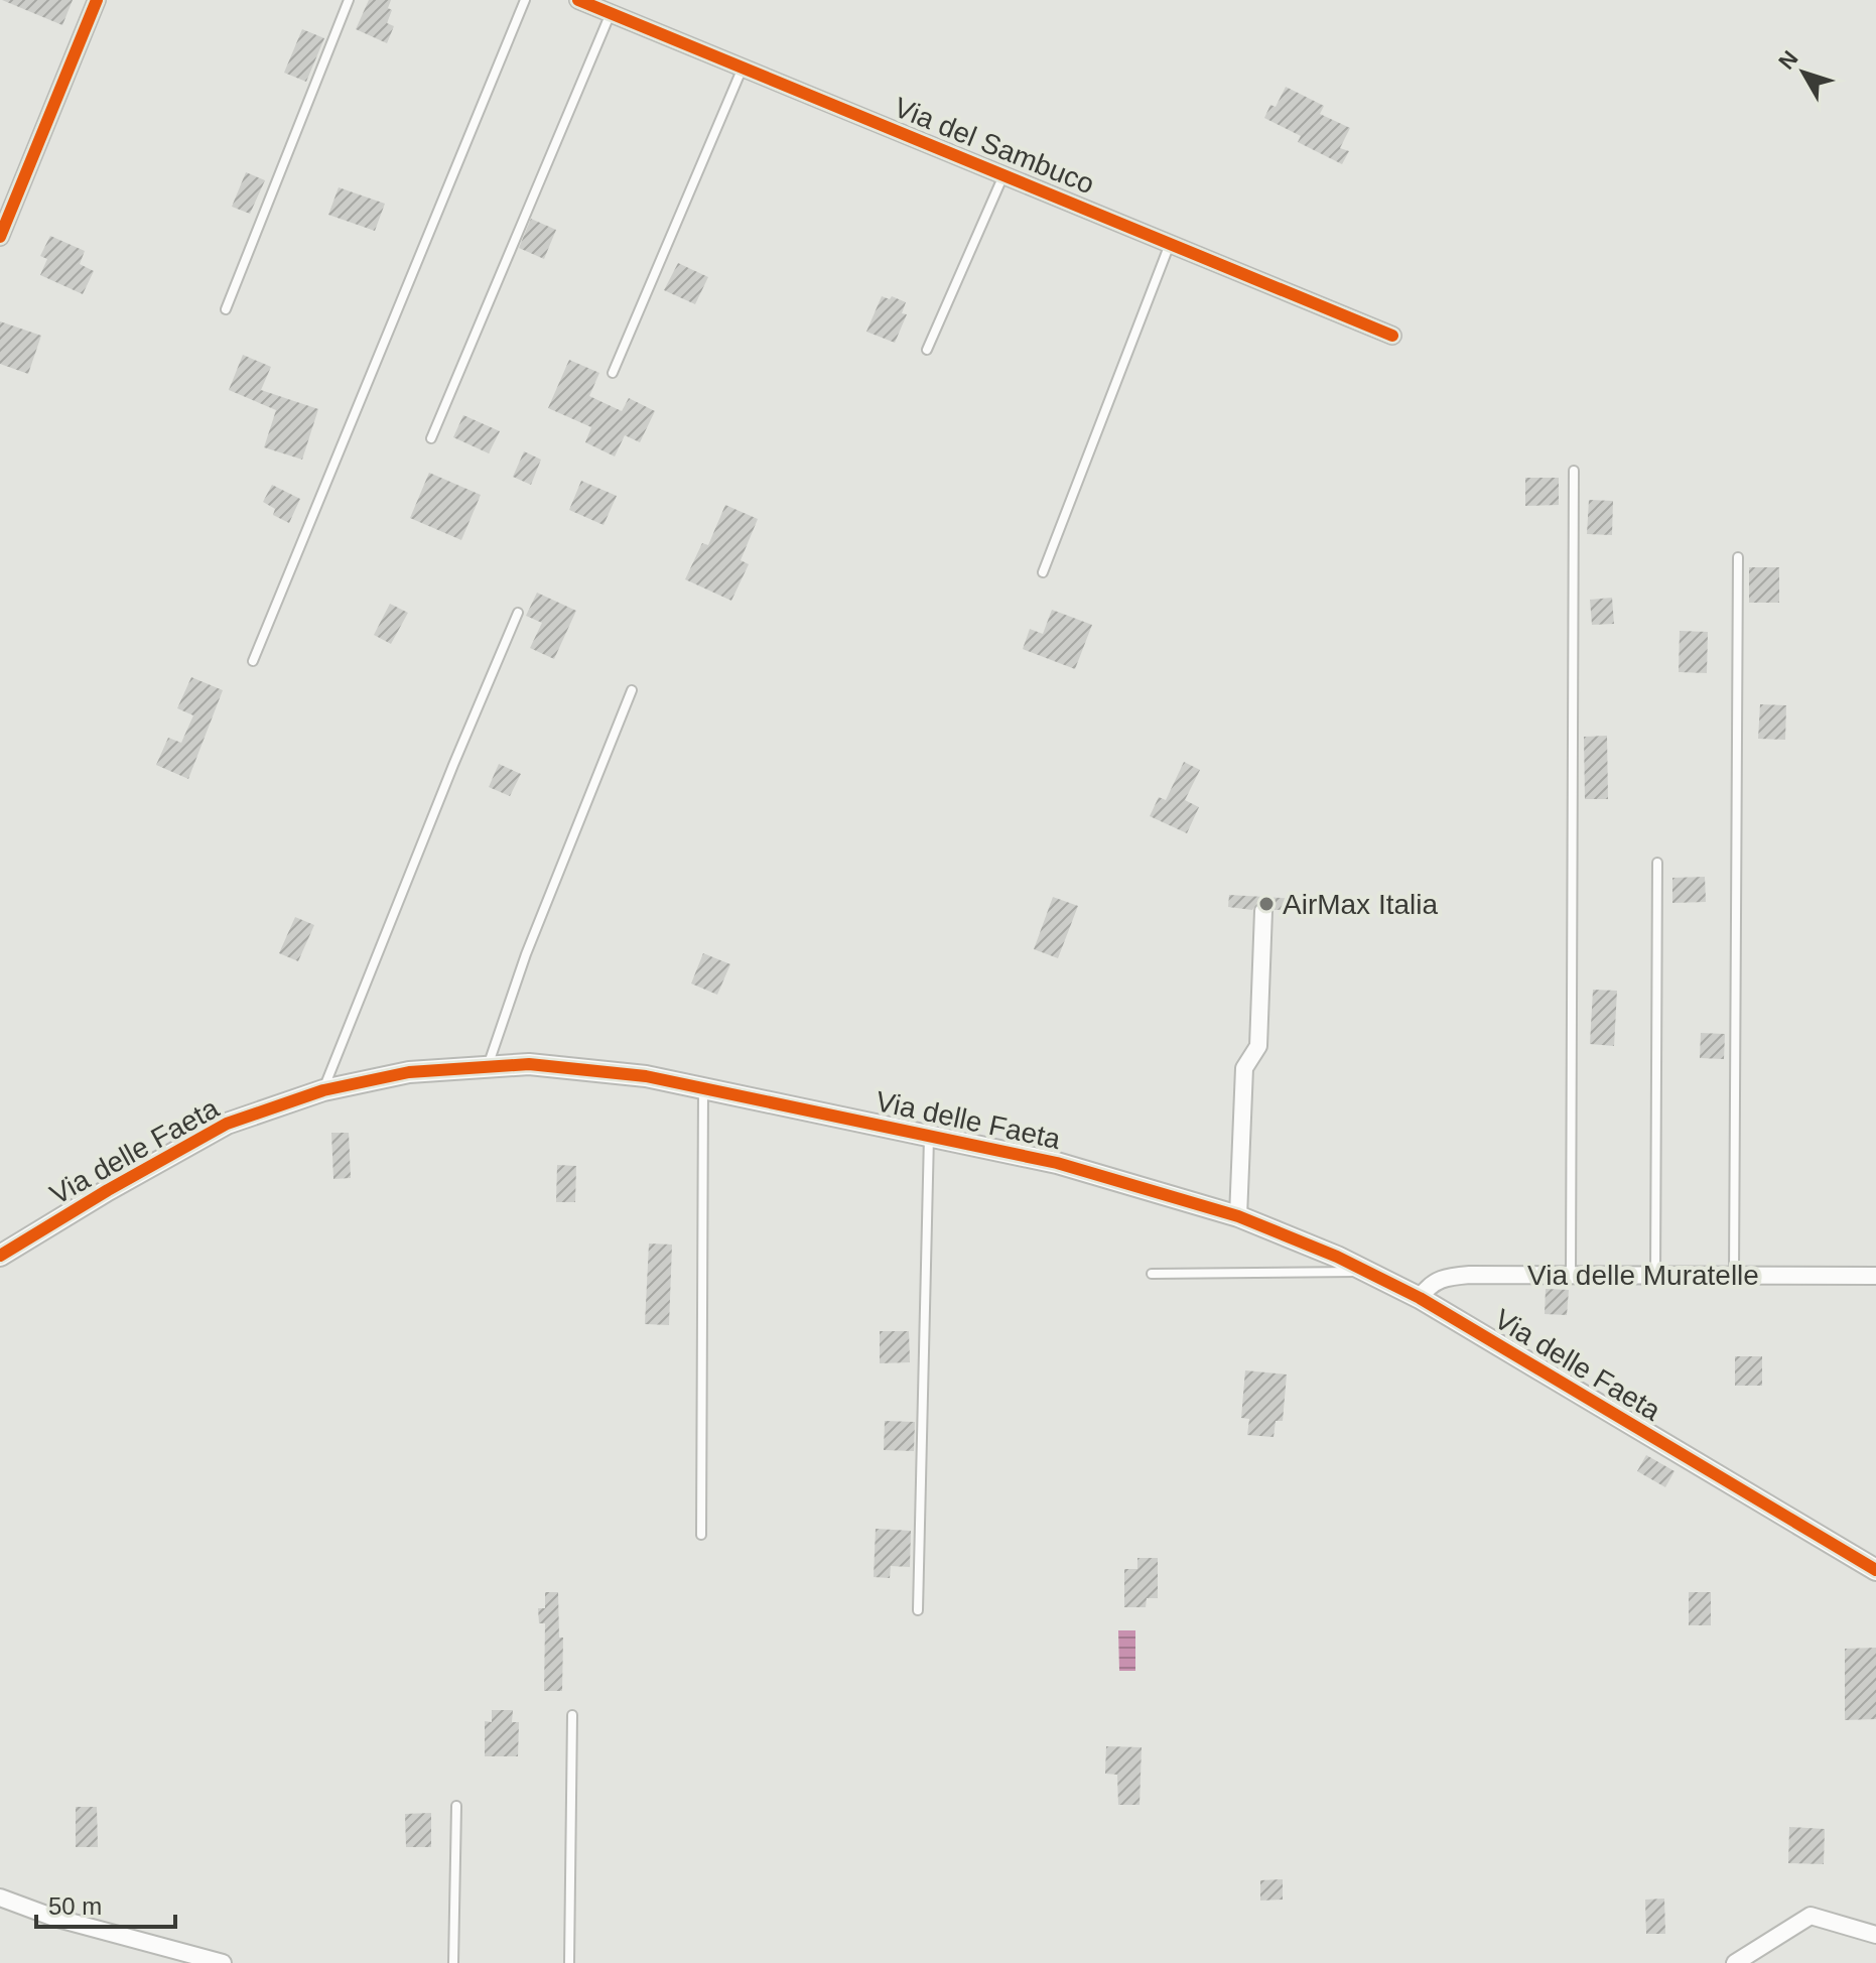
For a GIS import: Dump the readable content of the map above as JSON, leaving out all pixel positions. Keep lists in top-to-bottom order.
{
  "streets": {
    "street": ["Via del Sambuco", "Via delle Faeta", "Via delle Muratelle"]
  },
  "crossings": [
    ["Via delle Faeta", "Via delle Muratelle"]
  ],
  "places": ["AirMax Italia"],
  "scale_bar": "50 m",
  "north": "top left"
}
